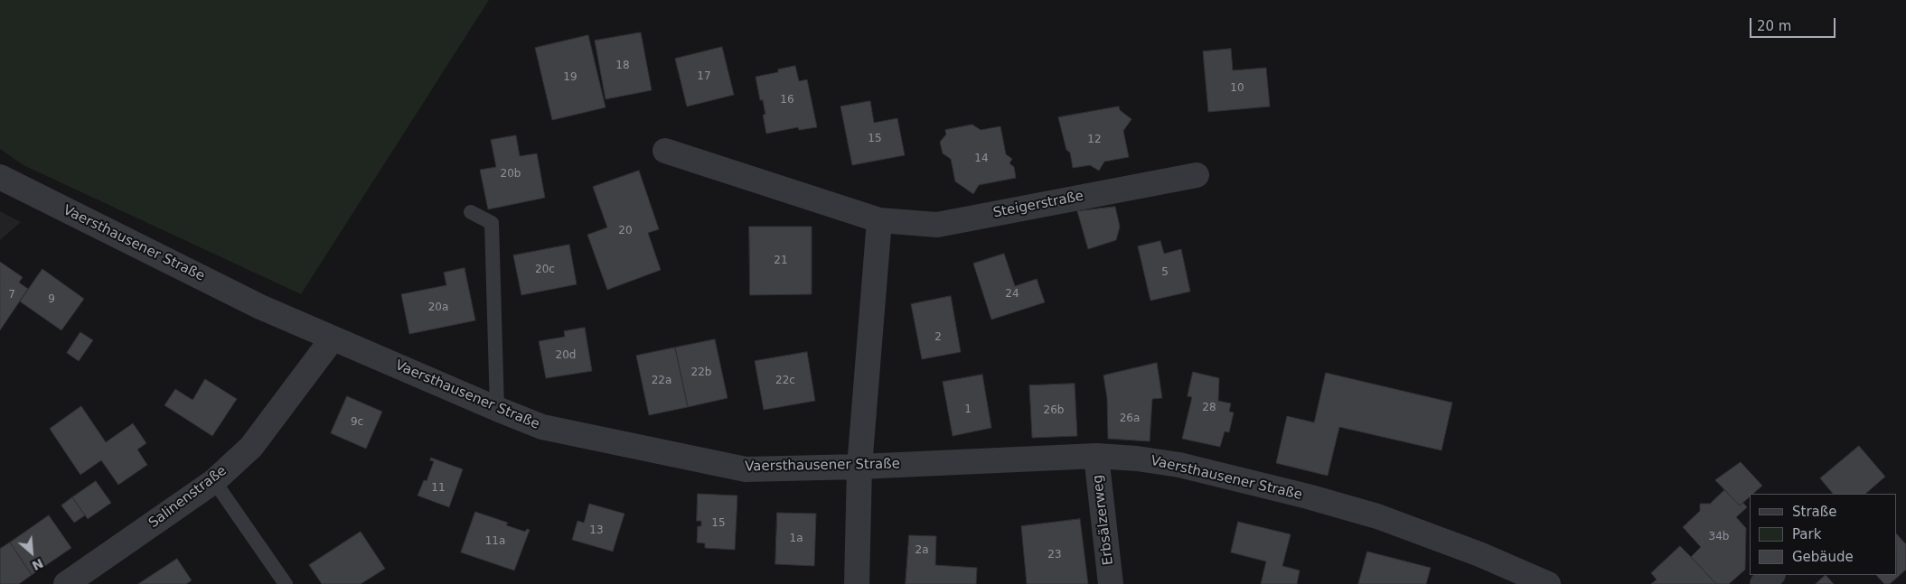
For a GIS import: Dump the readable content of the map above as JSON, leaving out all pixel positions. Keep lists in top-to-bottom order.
{
  "streets": {
    "street": [
      "Steigerstraße",
      "Vaersthausener Straße",
      "Salinenstraße",
      "Erbsälzerweg"
    ]
  },
  "crossings": [
    ["Vaersthausener Straße", "Salinenstraße"],
    ["Vaersthausener Straße", "Erbsälzerweg"]
  ],
  "house_numbers": [
    "18",
    "17",
    "19",
    "10",
    "16",
    "15",
    "12",
    "14",
    "20b",
    "20",
    "21",
    "20c",
    "5",
    "24",
    "7",
    "9",
    "20a",
    "2",
    "20d",
    "22b",
    "22a",
    "22c",
    "28",
    "1",
    "26b",
    "26a",
    "9c",
    "11",
    "15",
    "13",
    "34b",
    "1a",
    "11a",
    "2a",
    "23"
  ],
  "legend": ["Straße", "Park", "Gebäude"],
  "scale_bar": "20 m",
  "north": "bottom right"
}
